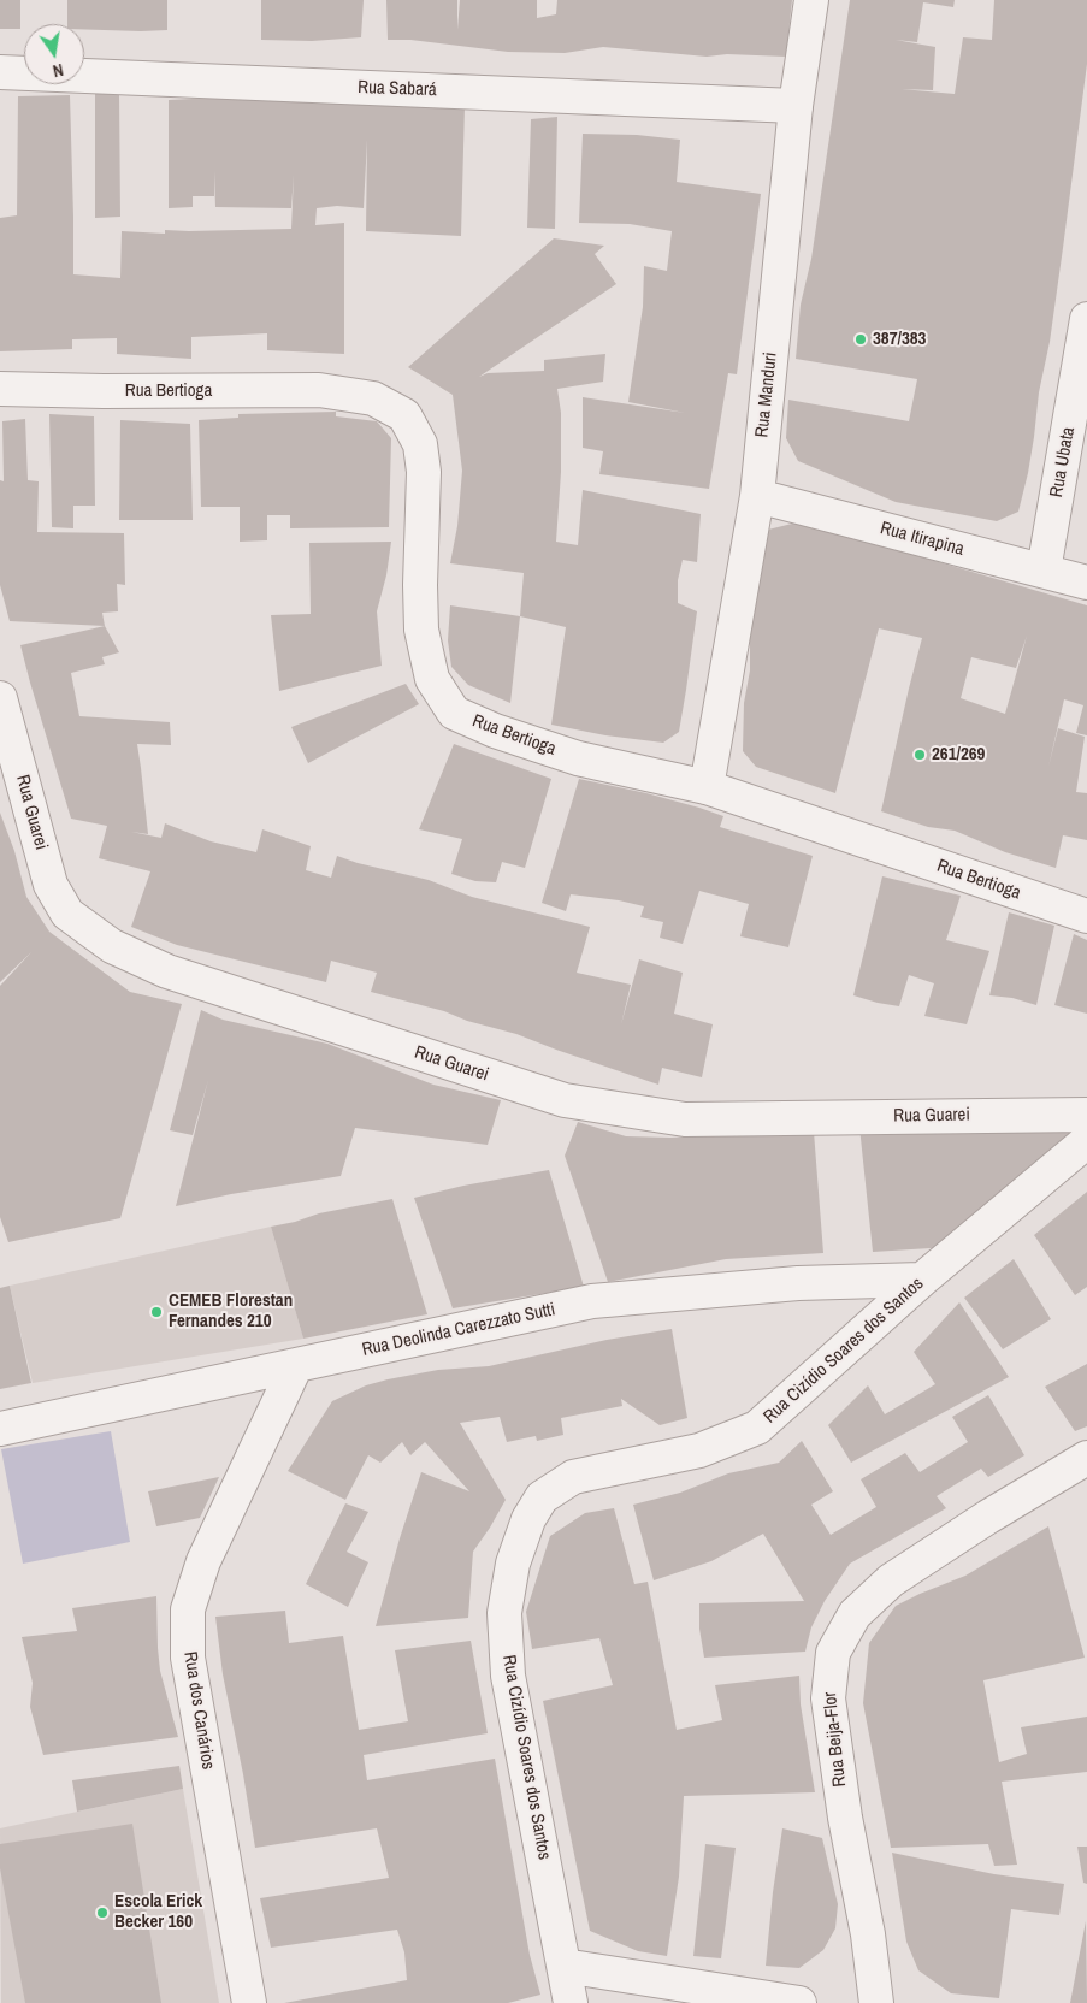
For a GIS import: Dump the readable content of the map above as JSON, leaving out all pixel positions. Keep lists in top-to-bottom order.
{
  "streets": {
    "street": [
      "Rua Sabará",
      "Rua Bertioga",
      "Rua Manduri",
      "Rua Ubata",
      "Rua Itirapina",
      "Rua Guarei",
      "Rua Deolinda Carezzato Sutti",
      "Rua Cizídio Soares dos Santos",
      "Rua dos Canários",
      "Rua Beija-Flor"
    ]
  },
  "crossings": [
    ["Rua Sabará", "Rua Manduri"],
    ["Rua Bertioga", "Rua Manduri"],
    ["Rua Manduri", "Rua Itirapina"],
    ["Rua Ubata", "Rua Itirapina"],
    ["Rua Deolinda Carezzato Sutti", "Rua Cizídio Soares dos Santos"],
    ["Rua Deolinda Carezzato Sutti", "Rua dos Canários"]
  ],
  "places": [
    "387/383",
    "261/269",
    "CEMEB Florestan Fernandes 210",
    "Escola Erick Becker 160"
  ],
  "north": "bottom"
}
